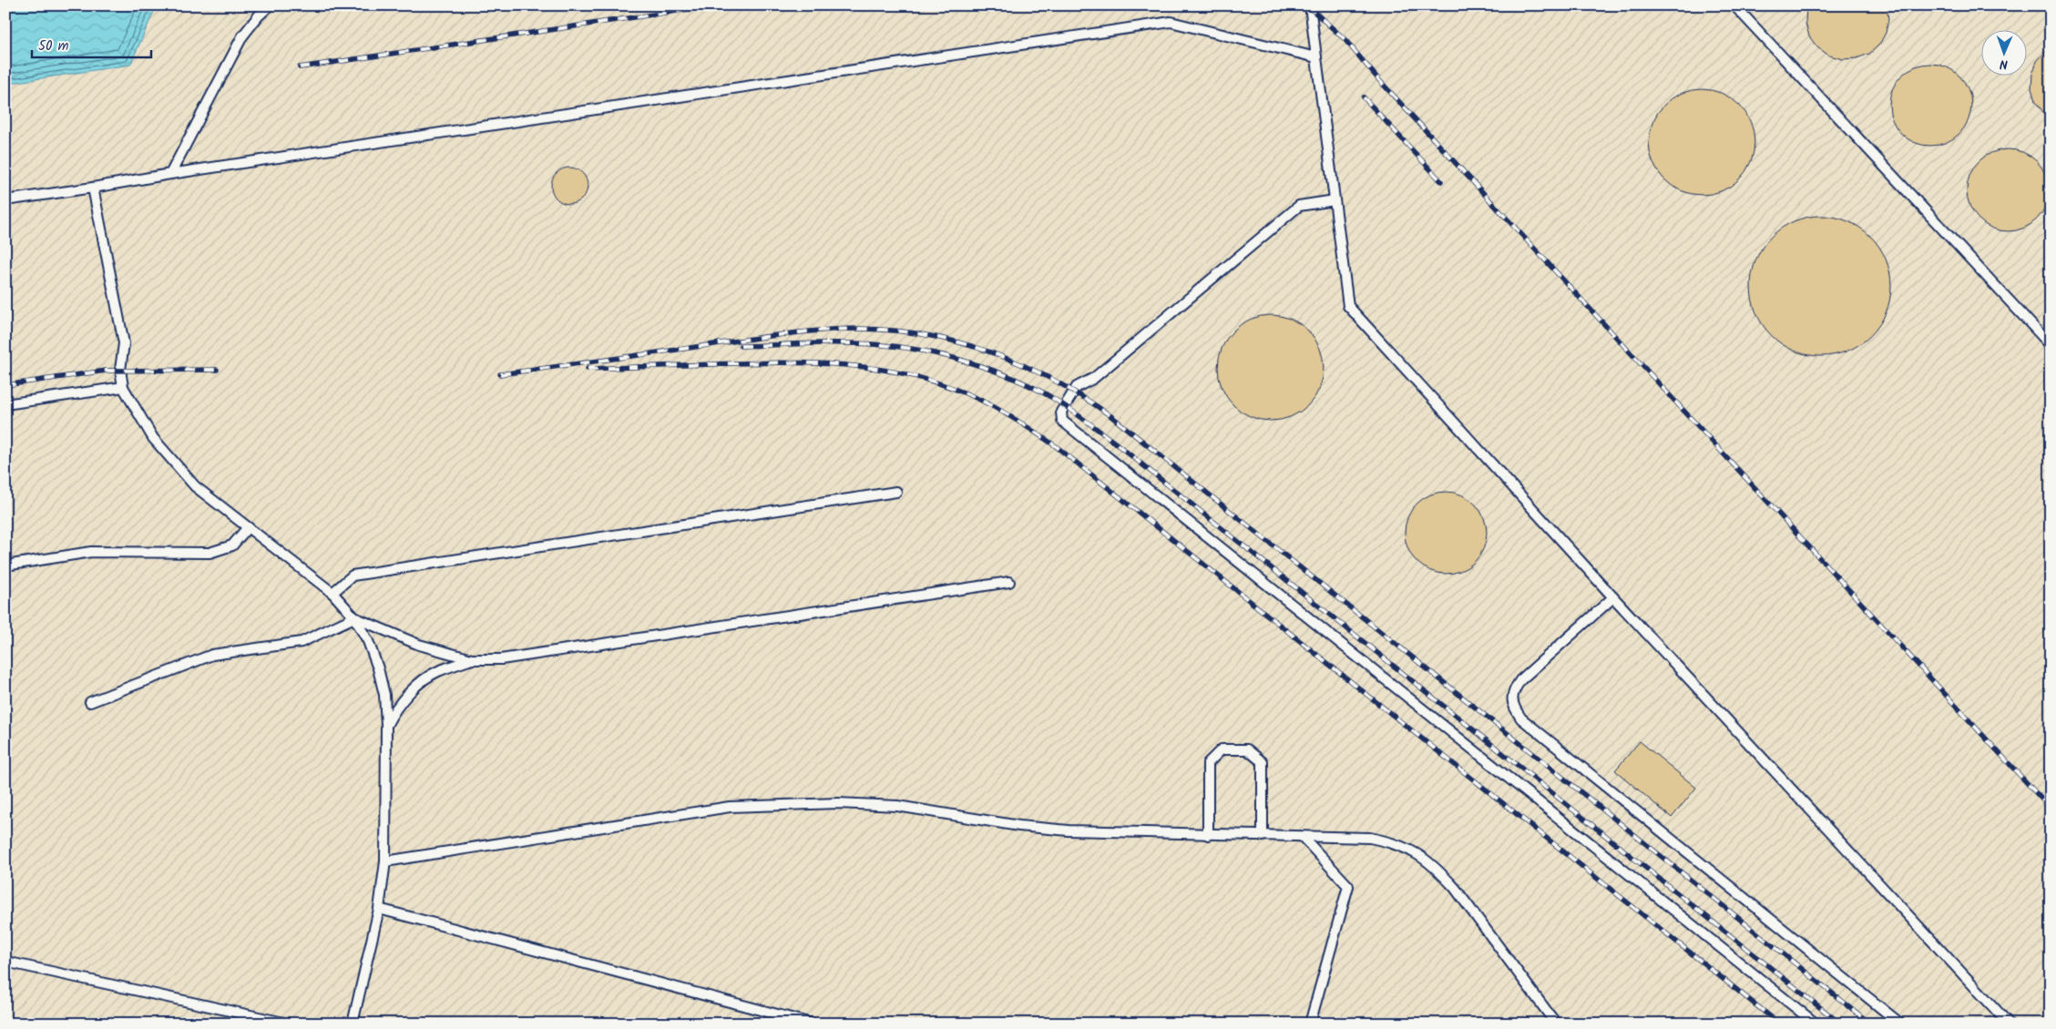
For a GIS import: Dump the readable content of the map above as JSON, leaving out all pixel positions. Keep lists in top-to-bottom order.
{
  "scale_bar": "50 m",
  "north": "bottom"
}
